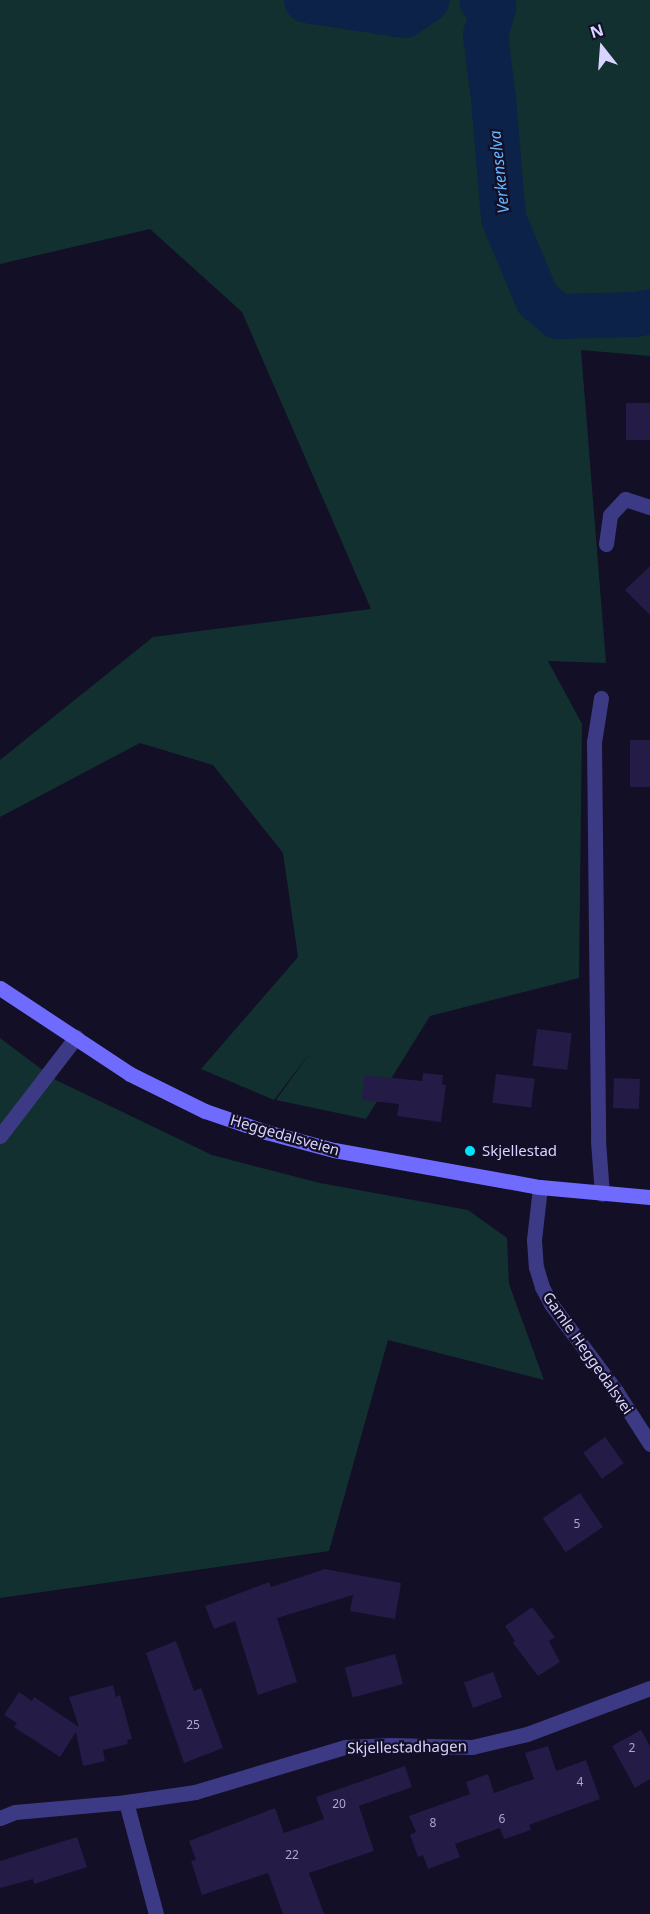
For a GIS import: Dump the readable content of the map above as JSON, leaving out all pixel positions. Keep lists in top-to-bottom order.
{
  "streets": {
    "main road": ["Heggedalsveien"],
    "street": ["Gamle Heggedalsvei", "Skjellestadhagen"]
  },
  "crossings": [
    ["Heggedalsveien", "Gamle Heggedalsvei"]
  ],
  "water": ["Verkenselva"],
  "places": ["Skjellestad"],
  "house_numbers": [
    "5",
    "25",
    "2",
    "4",
    "20",
    "6",
    "8",
    "22"
  ],
  "north": "top"
}
